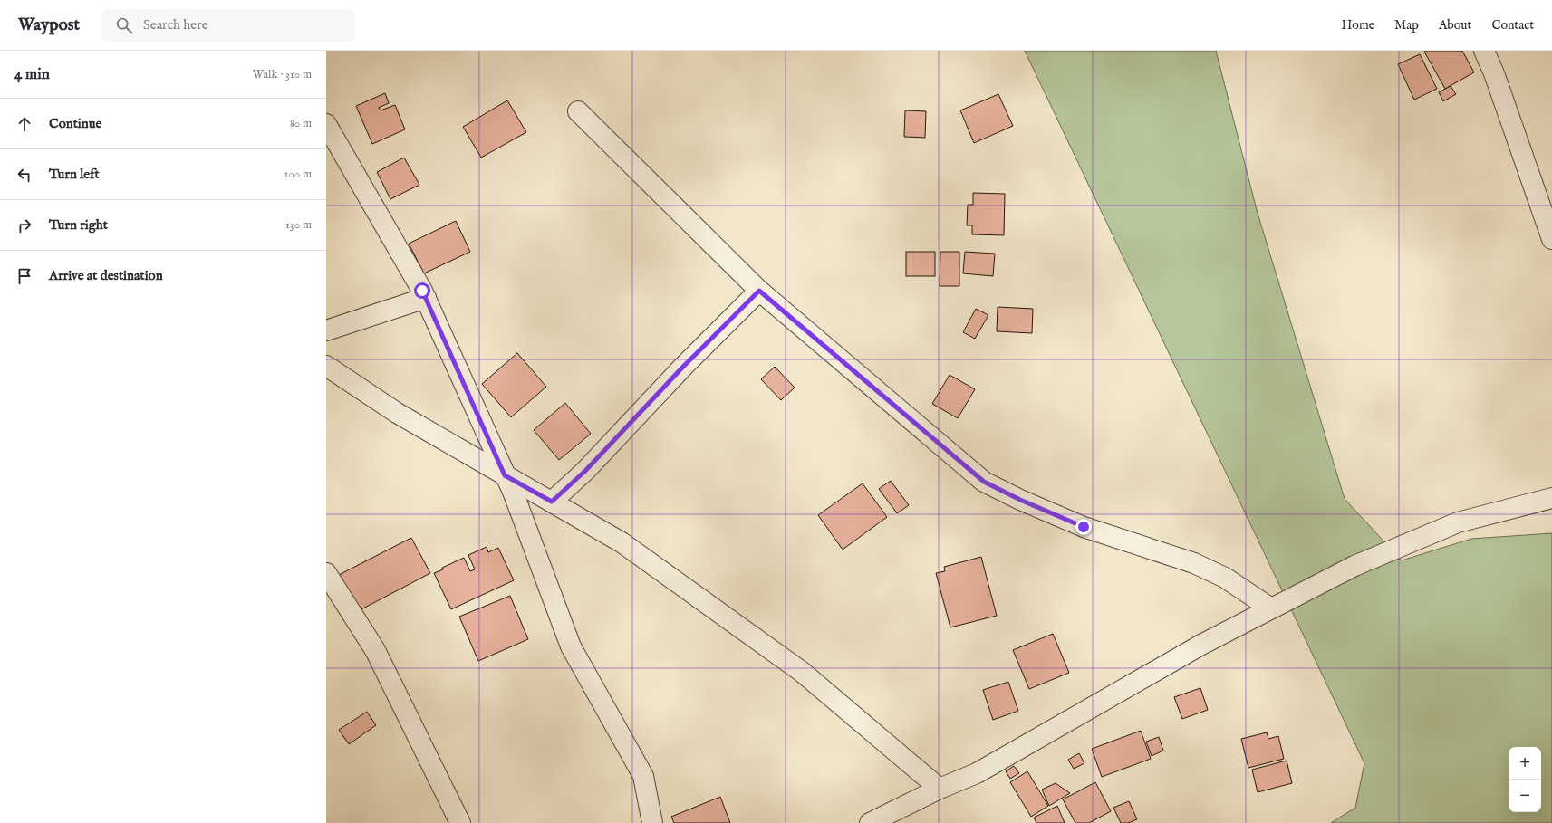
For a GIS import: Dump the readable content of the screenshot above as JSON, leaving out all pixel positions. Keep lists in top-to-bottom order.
{
  "page": {
    "header": "Waypost",
    "search": "Search here",
    "nav": [
      "Home",
      "Map",
      "About",
      "Contact"
    ],
    "heading": ["4 min", "Walk · 310 m"],
    "list": [
      ["Continue", "80 m"],
      ["Turn left", "100 m"],
      ["Turn right", "130 m"],
      "Arrive at destination"
    ],
    "map_buttons": ["+", "−"]
  }
}
